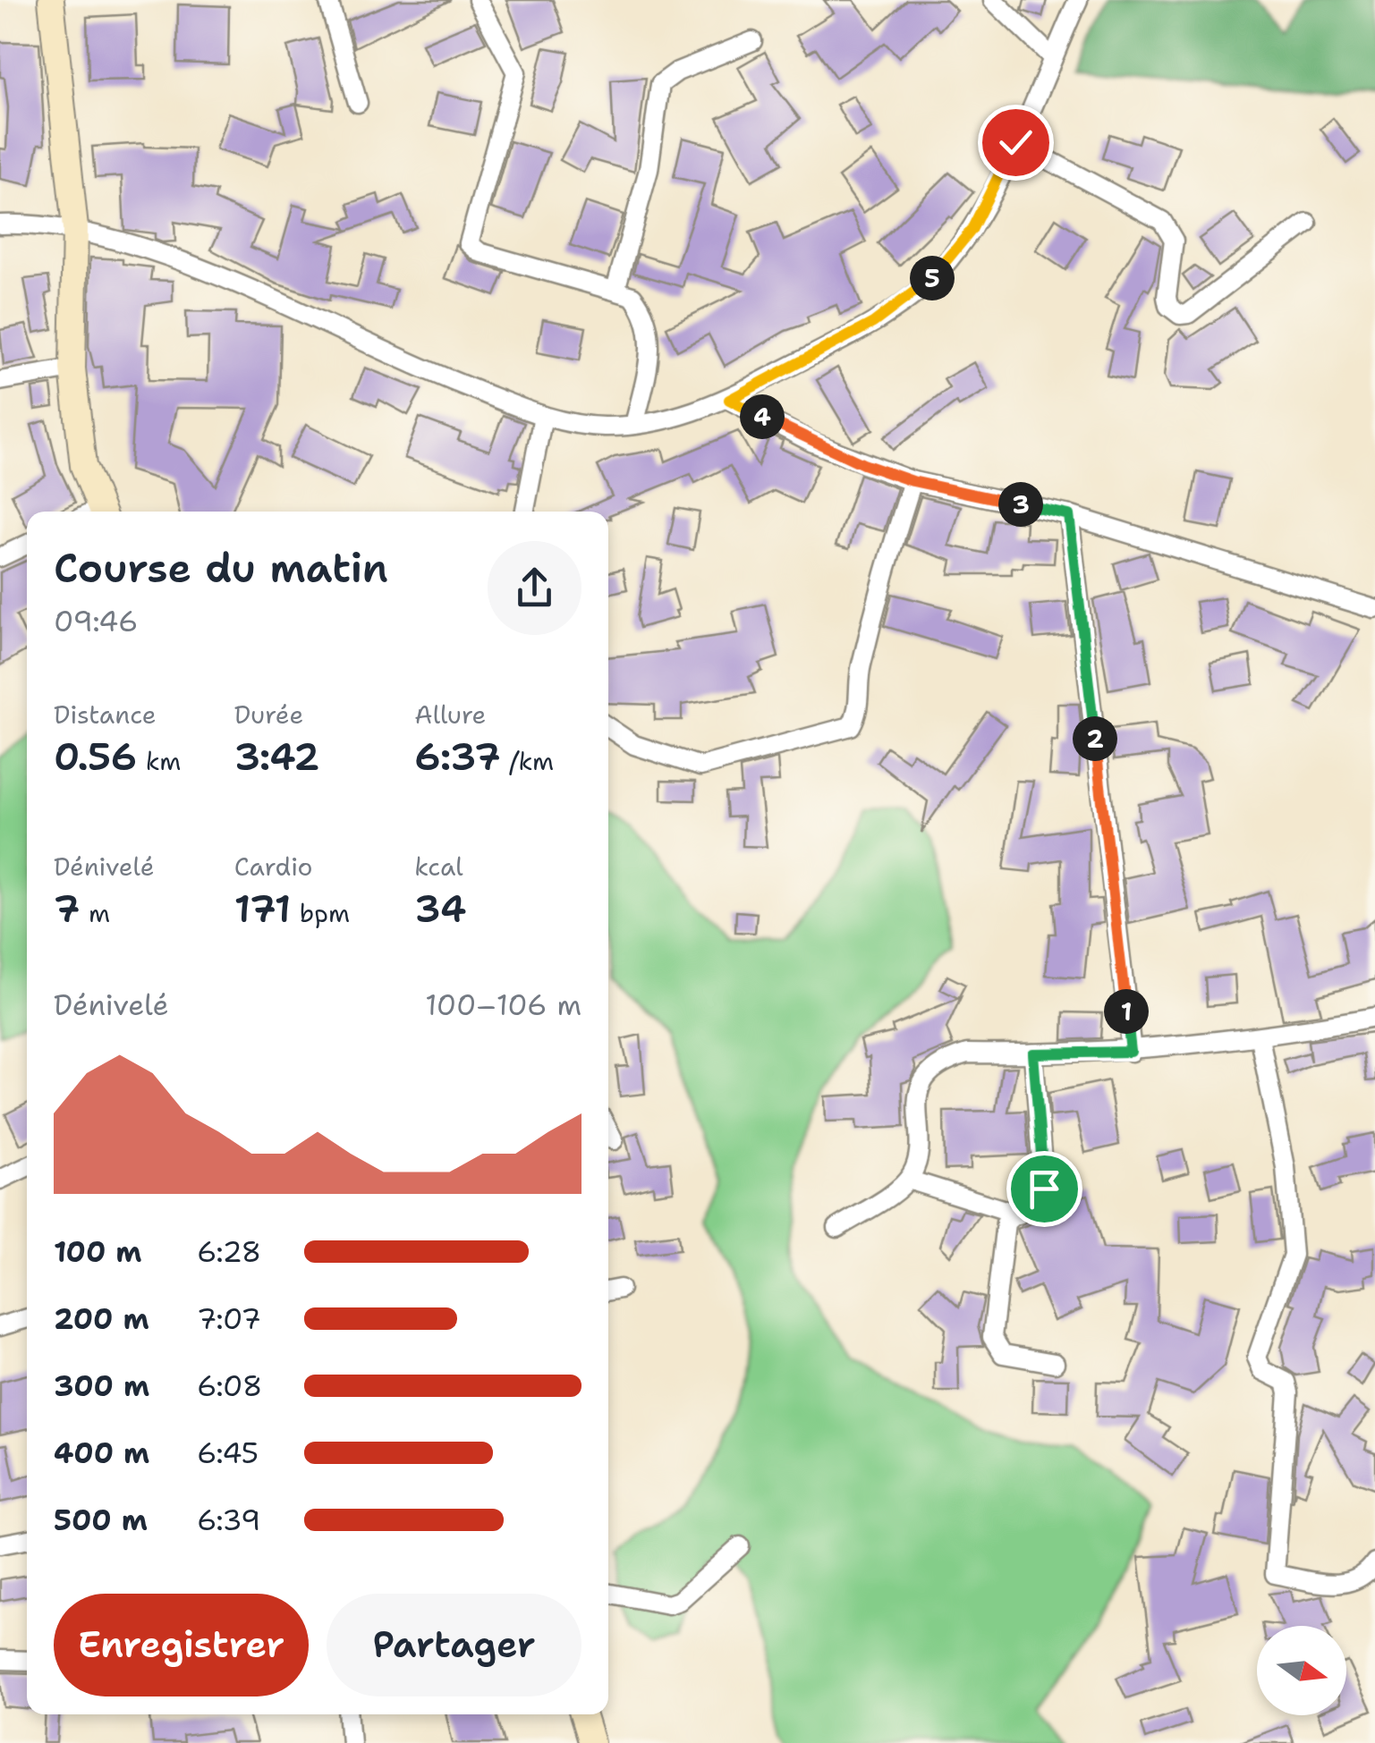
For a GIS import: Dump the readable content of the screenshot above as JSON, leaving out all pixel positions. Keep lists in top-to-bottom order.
{
  "north": "right",
  "page": {
    "pins": [
      "5",
      "4",
      "3",
      "2",
      "1"
    ],
    "heading": ["Course du matin", "09:46"],
    "stats": [
      ["Distance", "0.56 km"],
      ["Durée", "3:42"],
      ["Allure", "6:37 /km"],
      ["Dénivelé", "7 m"],
      ["Cardio", "171 bpm"],
      ["kcal", "34"]
    ],
    "chart": ["Dénivelé", "100–106 m"],
    "list": [
      {
        "name": "100 m",
        "note": "6:28"
      },
      {
        "name": "200 m",
        "note": "7:07"
      },
      {
        "name": "300 m",
        "note": "6:08"
      },
      {
        "name": "400 m",
        "note": "6:45"
      },
      {
        "name": "500 m",
        "note": "6:39"
      }
    ],
    "buttons": ["Enregistrer", "Partager"]
  }
}
